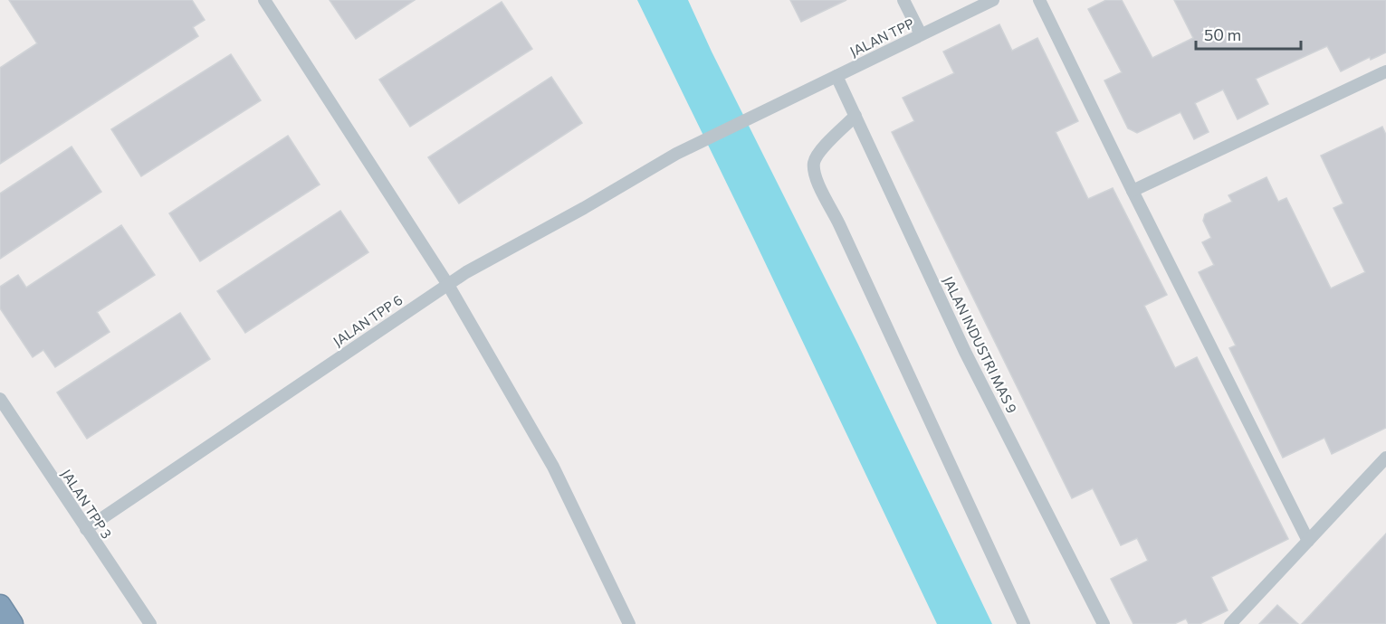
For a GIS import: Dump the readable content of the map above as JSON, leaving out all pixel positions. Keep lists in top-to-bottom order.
{
  "streets": {
    "street": [
      "JALAN TPP",
      "JALAN TPP 6",
      "JALAN INDUSTRI MAS 9",
      "JALAN TPP 3"
    ]
  },
  "crossings": [
    ["JALAN TPP", "JALAN TPP 6"],
    ["JALAN TPP", "JALAN INDUSTRI MAS 9"],
    ["JALAN TPP 6", "JALAN TPP 3"]
  ],
  "scale_bar": "50 m"
}
